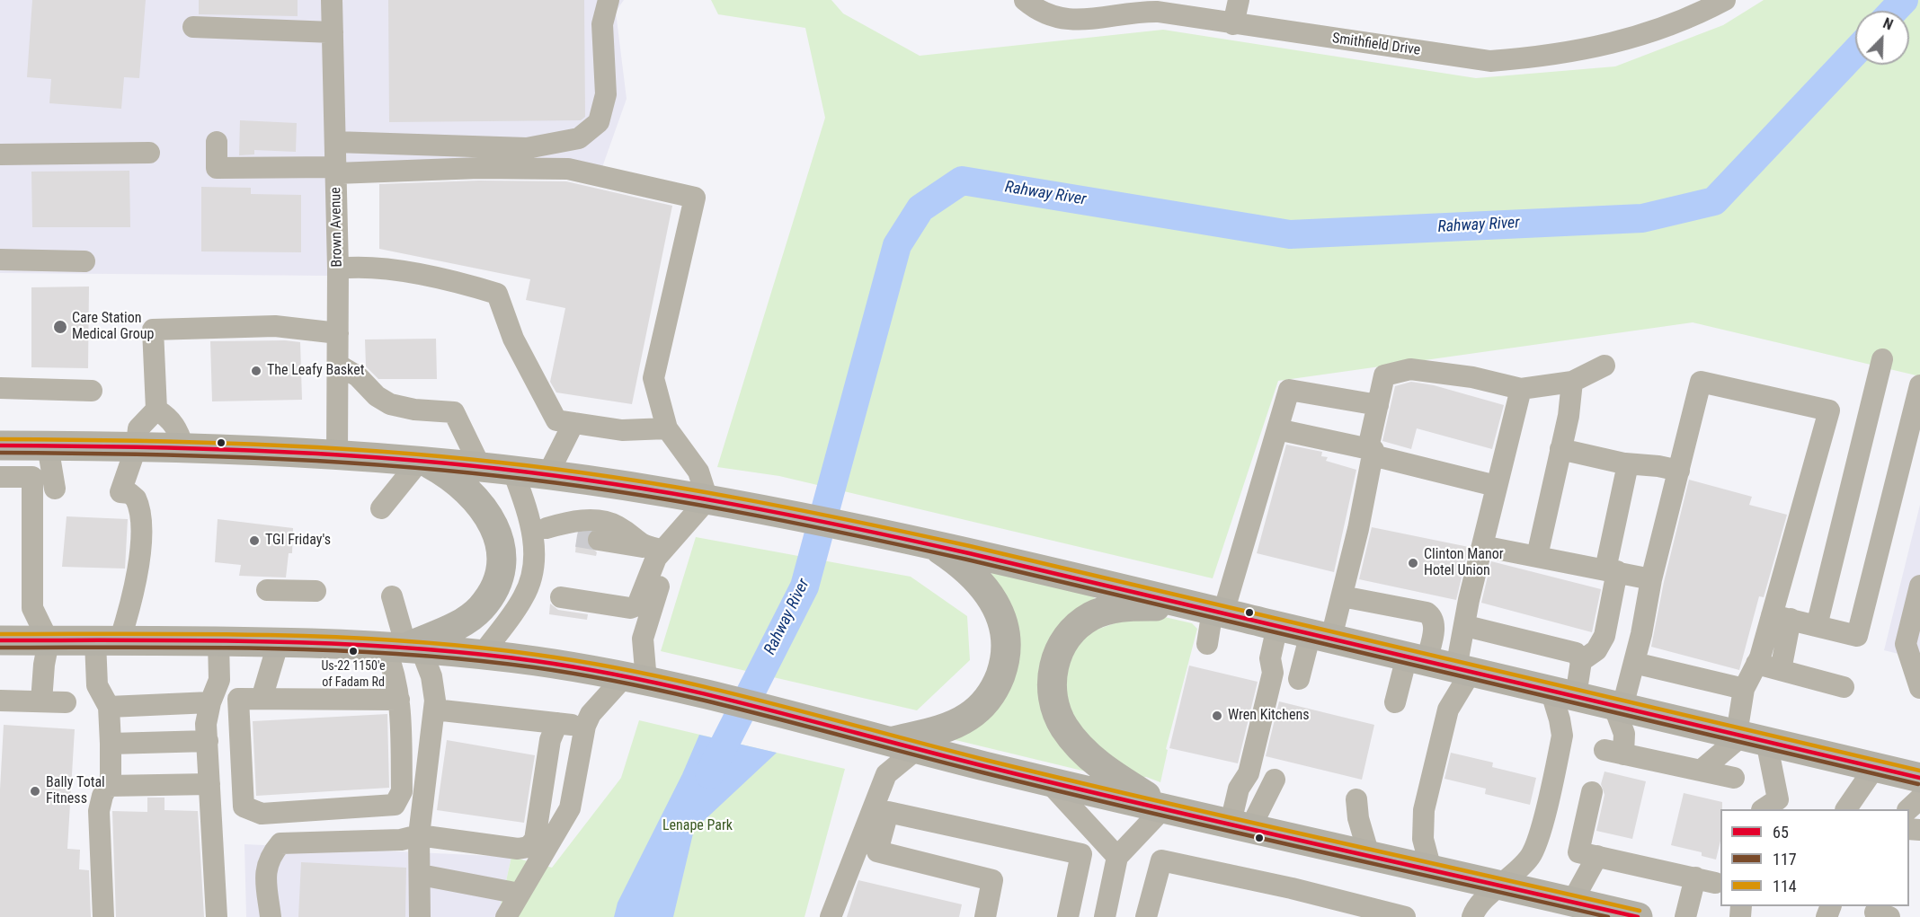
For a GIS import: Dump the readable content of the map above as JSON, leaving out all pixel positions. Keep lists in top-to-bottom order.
{
  "streets": {
    "street": ["Smithfield Drive", "Brown Avenue"]
  },
  "water": ["Rahway River"],
  "parks": ["Lenape Park"],
  "places": [
    "Care Station Medical Group",
    "The Leafy Basket",
    "TGI Friday's",
    "Clinton Manor Hotel Union",
    "Us-22 1150'e of Fadam Rd",
    "Wren Kitchens",
    "Bally Total Fitness"
  ],
  "lines": ["transit line 114", "transit line 65", "transit line 117"],
  "legend": ["65", "117", "114"],
  "north": "top right"
}
